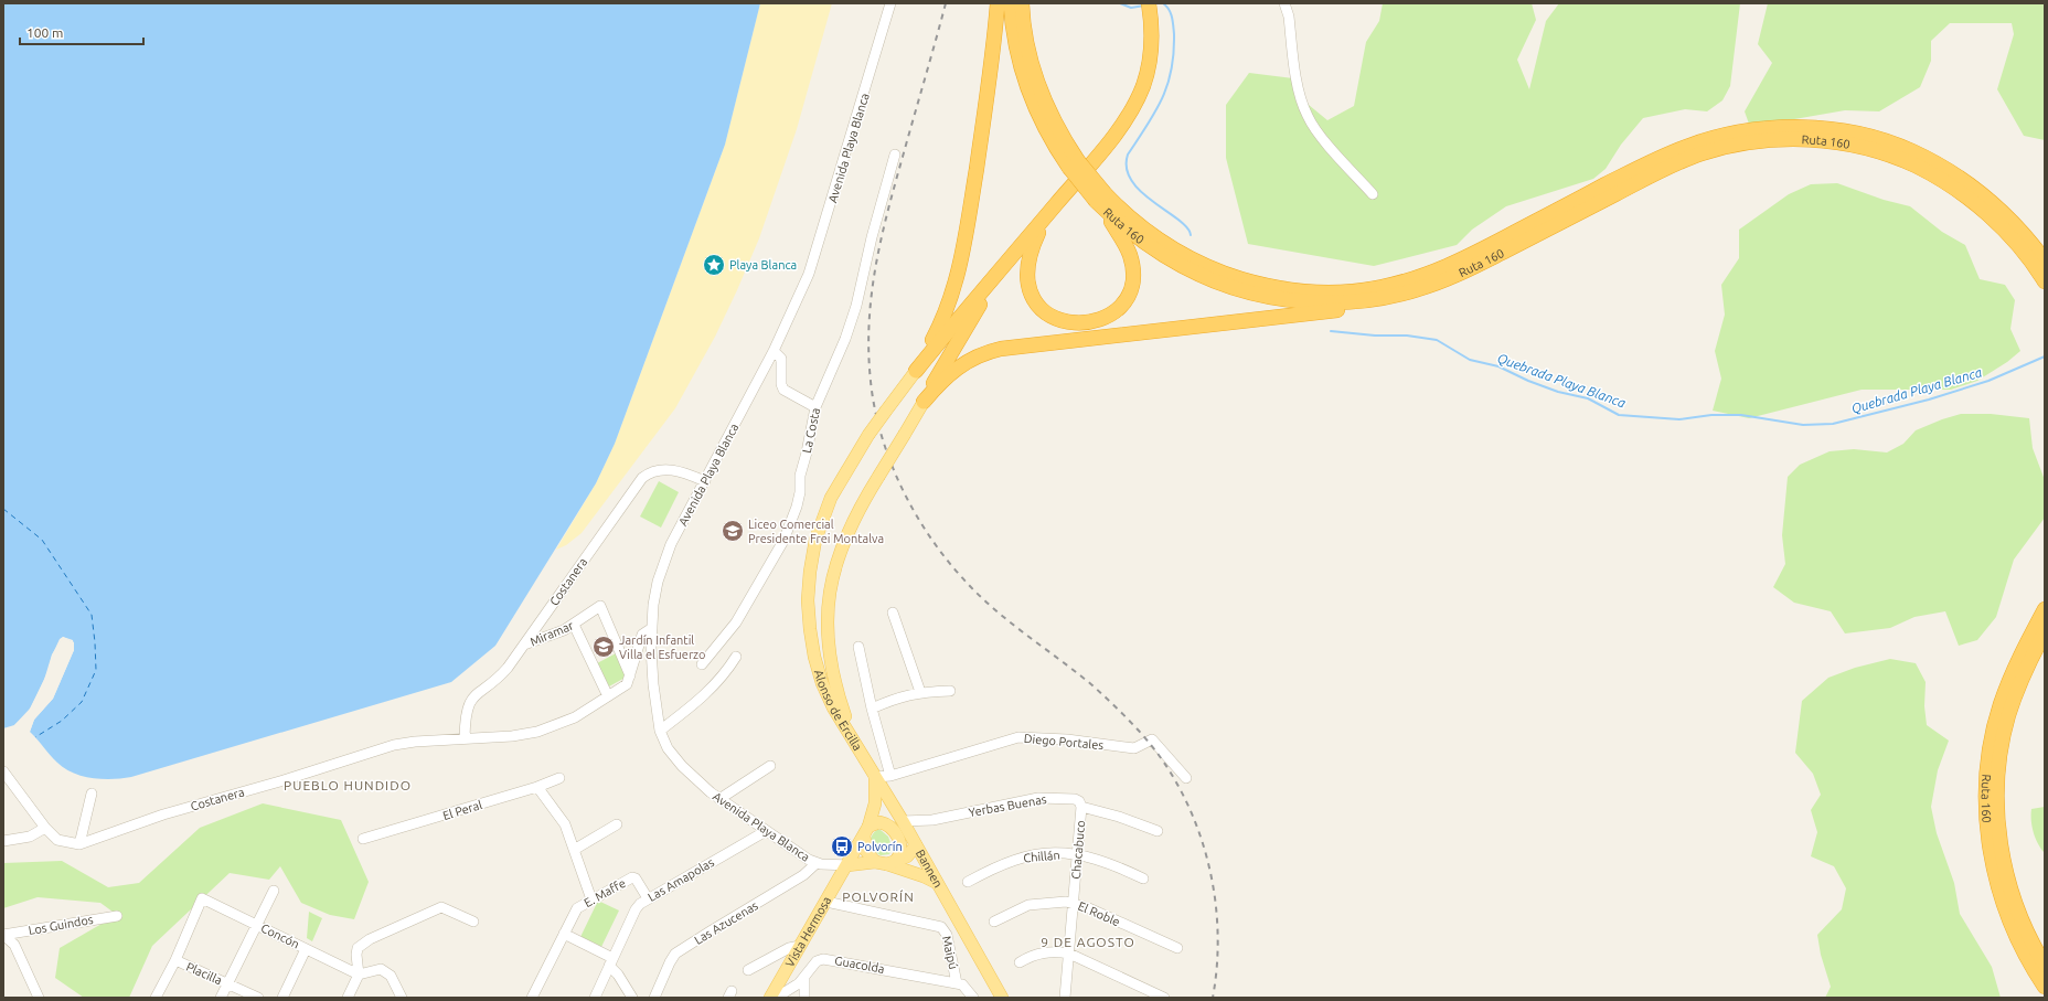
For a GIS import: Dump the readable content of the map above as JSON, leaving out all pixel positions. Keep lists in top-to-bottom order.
{
  "streets": {
    "highway": ["Ruta 160"],
    "main road": ["Alonso de Ercilla", "Bannen", "Vista Hermosa"],
    "street": [
      "Avenida Playa Blanca",
      "La Costa",
      "Costanera",
      "Miramar",
      "Diego Portales",
      "Yerbas Buenas",
      "El Peral",
      "Chacabuco",
      "Chillán",
      "Las Amapolas",
      "E. Maffe",
      "El Roble",
      "Las Azucenas",
      "Los Guindos",
      "Concón",
      "Maipú",
      "Guacolda",
      "Placilla"
    ]
  },
  "crossings": [
    ["Avenida Playa Blanca", "Costanera"],
    ["Avenida Playa Blanca", "Las Amapolas"],
    ["Avenida Playa Blanca", "Las Azucenas"],
    ["Avenida Playa Blanca", "Vista Hermosa"],
    ["Costanera", "Miramar"],
    ["Alonso de Ercilla", "Bannen"],
    ["Diego Portales", "Bannen"],
    ["Diego Portales", "Vista Hermosa"],
    ["Yerbas Buenas", "Chacabuco"],
    ["Yerbas Buenas", "Bannen"],
    ["Chacabuco", "Chillán"],
    ["Chacabuco", "El Roble"],
    ["Bannen", "Vista Hermosa"],
    ["Las Amapolas", "E. Maffe"],
    ["Vista Hermosa", "Maipú"],
    ["Concón", "Placilla"],
    ["Maipú", "Guacolda"]
  ],
  "districts": ["PUEBLO HUNDIDO", "POLVORÍN", "9 DE AGOSTO"],
  "water": ["Quebrada Playa Blanca"],
  "places": {
    "place": ["Playa Blanca"],
    "school or university": ["Liceo Comercial Presidente Frei Montalva", "Jardín Infantil Villa el Esfuerzo"],
    "bus stop": ["Polvorín"]
  },
  "scale_bar": "100 m"
}
